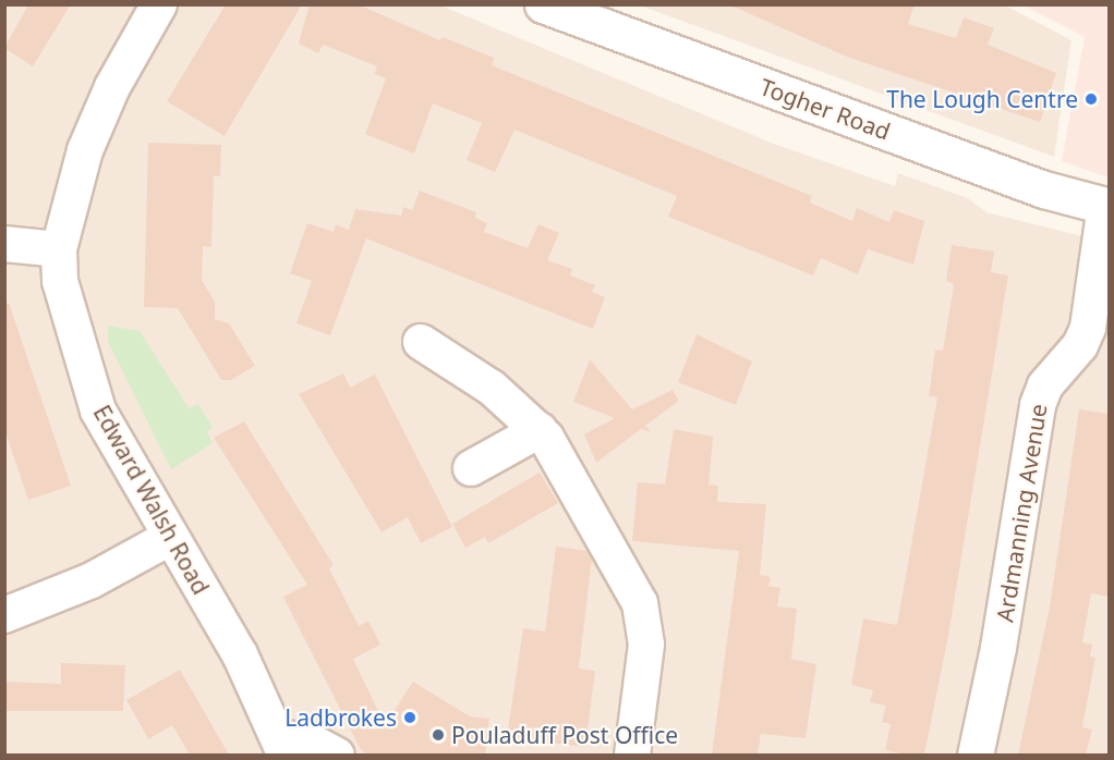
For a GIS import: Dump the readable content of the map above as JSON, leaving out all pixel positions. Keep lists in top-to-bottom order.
{
  "streets": {
    "street": ["Togher Road", "Edward Walsh Road", "Ardmanning Avenue"]
  },
  "crossings": [
    ["Togher Road", "Ardmanning Avenue"]
  ],
  "places": ["The Lough Centre", "Ladbrokes", "Pouladuff Post Office"]
}
